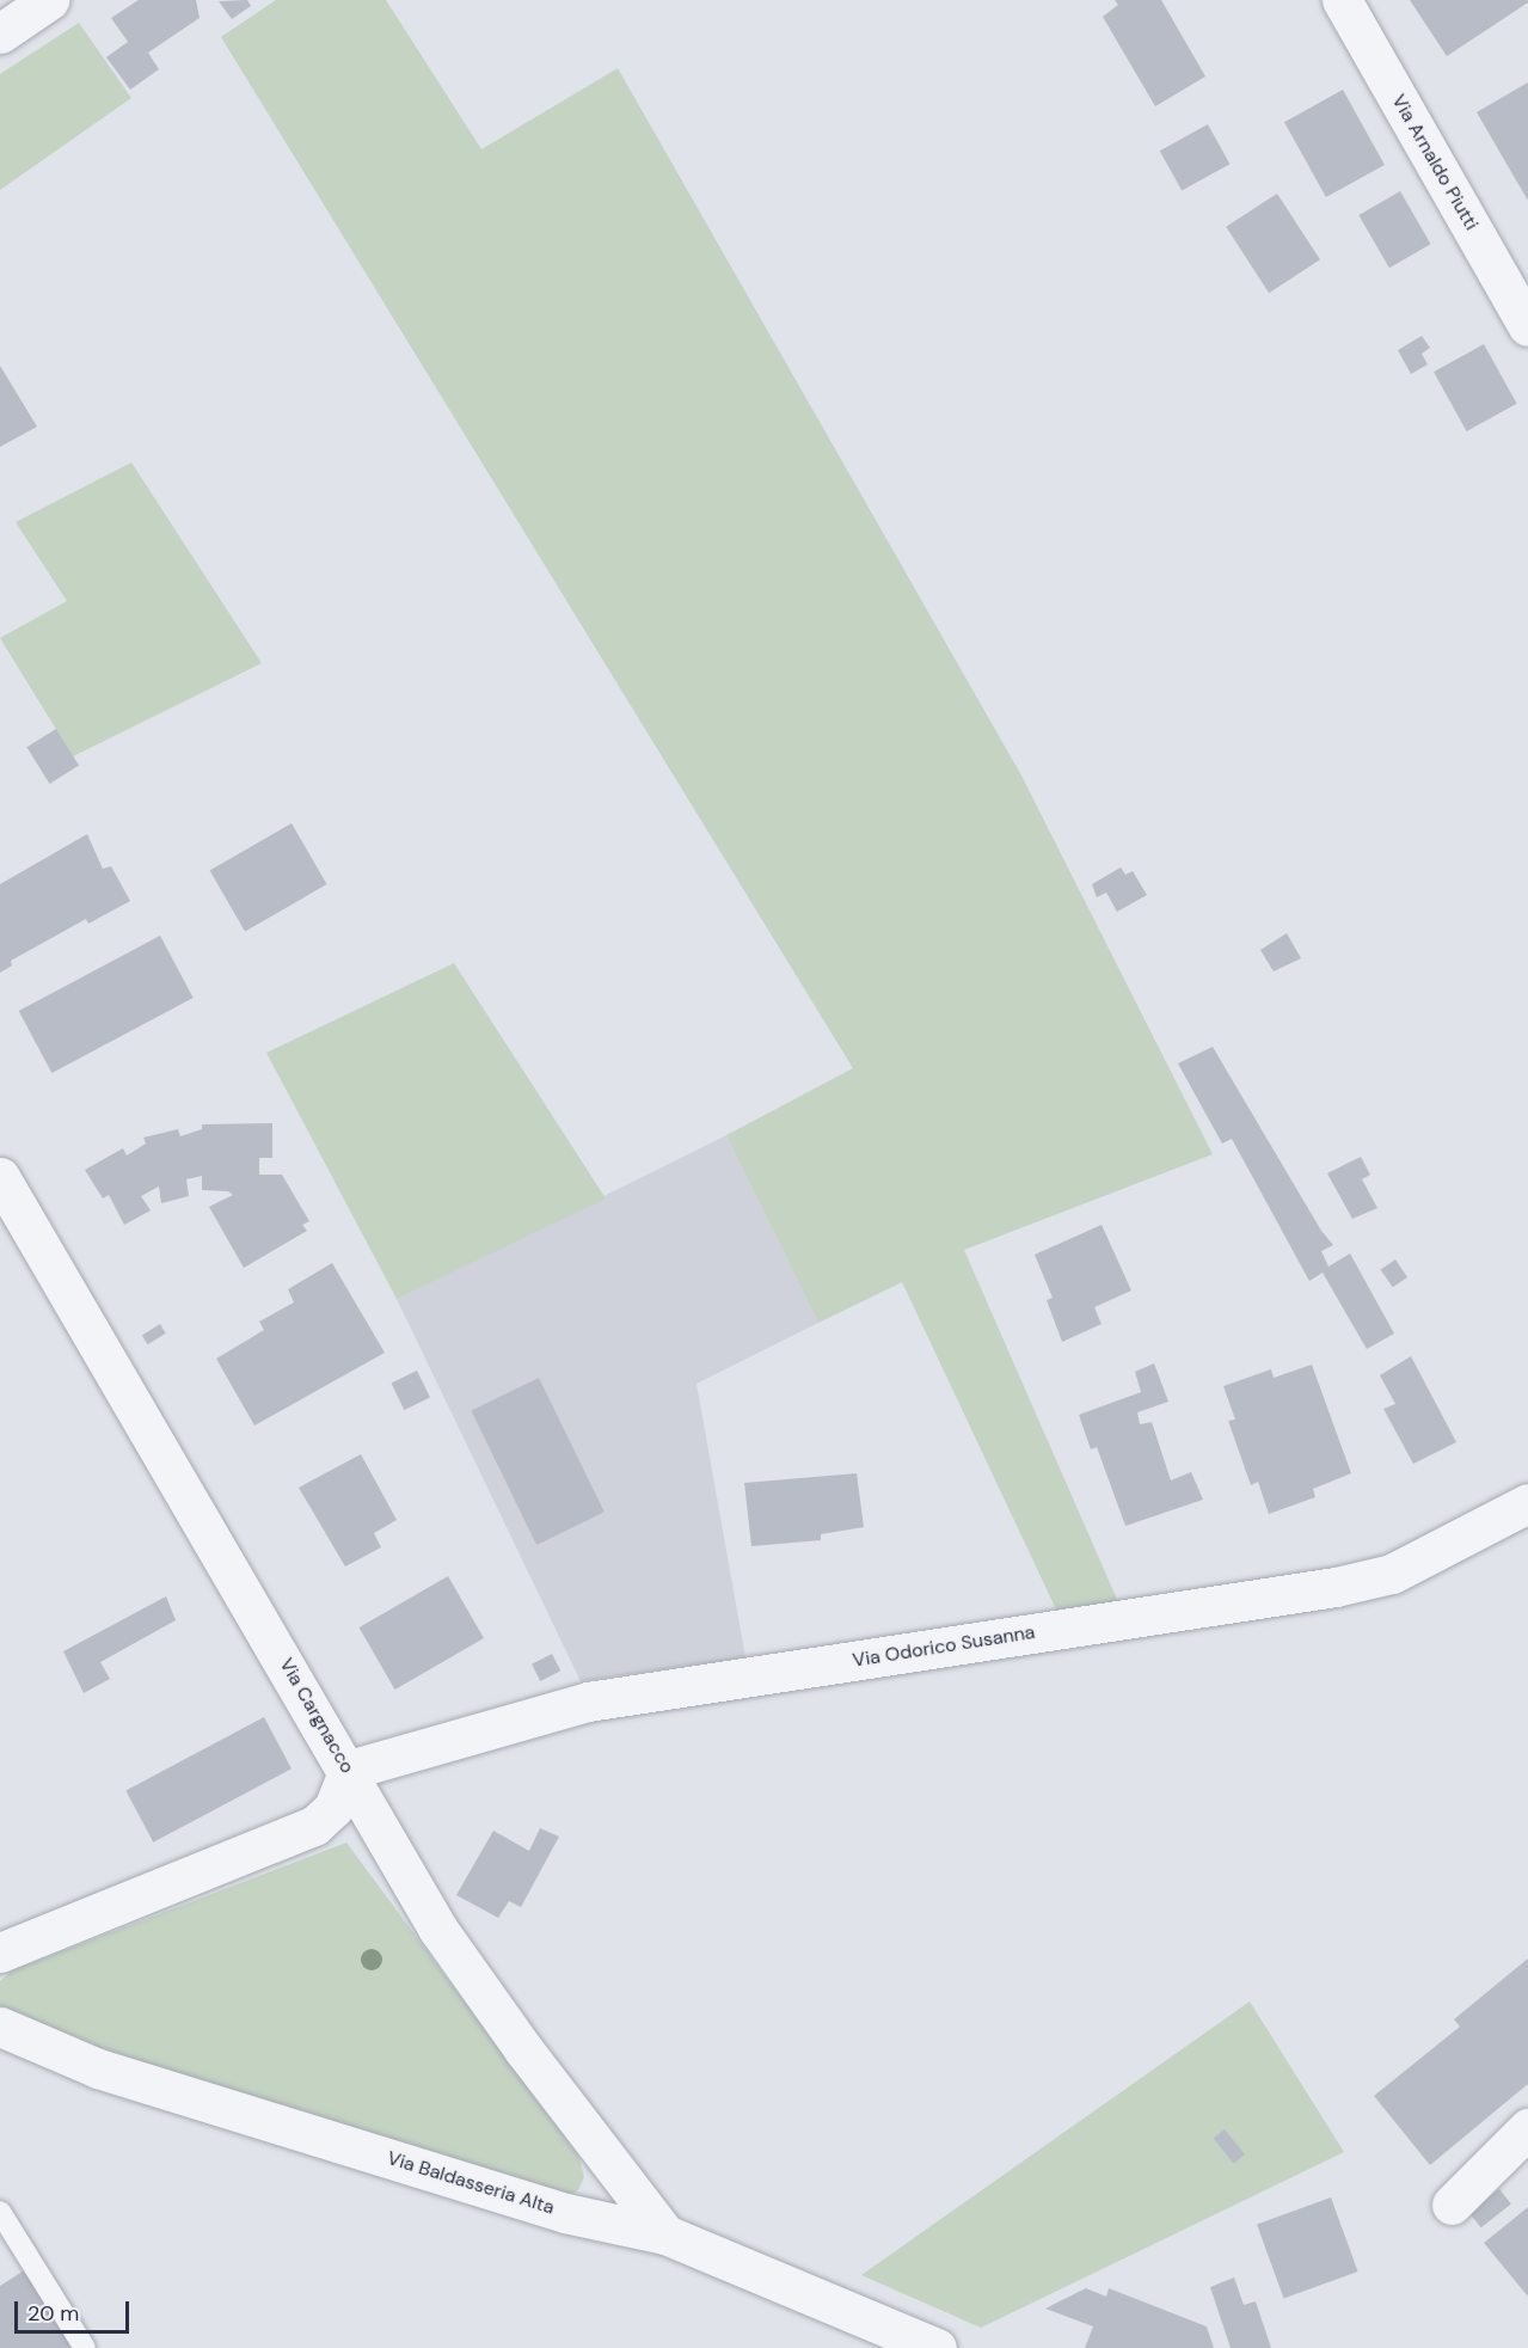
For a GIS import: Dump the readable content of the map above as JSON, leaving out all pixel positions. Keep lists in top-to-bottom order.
{
  "streets": {
    "street": [
      "Via Arnaldo Piutti",
      "Via Odorico Susanna",
      "Via Cargnacco",
      "Via Baldasseria Alta"
    ]
  },
  "crossings": [
    ["Via Odorico Susanna", "Via Cargnacco"],
    ["Via Cargnacco", "Via Baldasseria Alta"]
  ],
  "scale_bar": "20 m"
}
